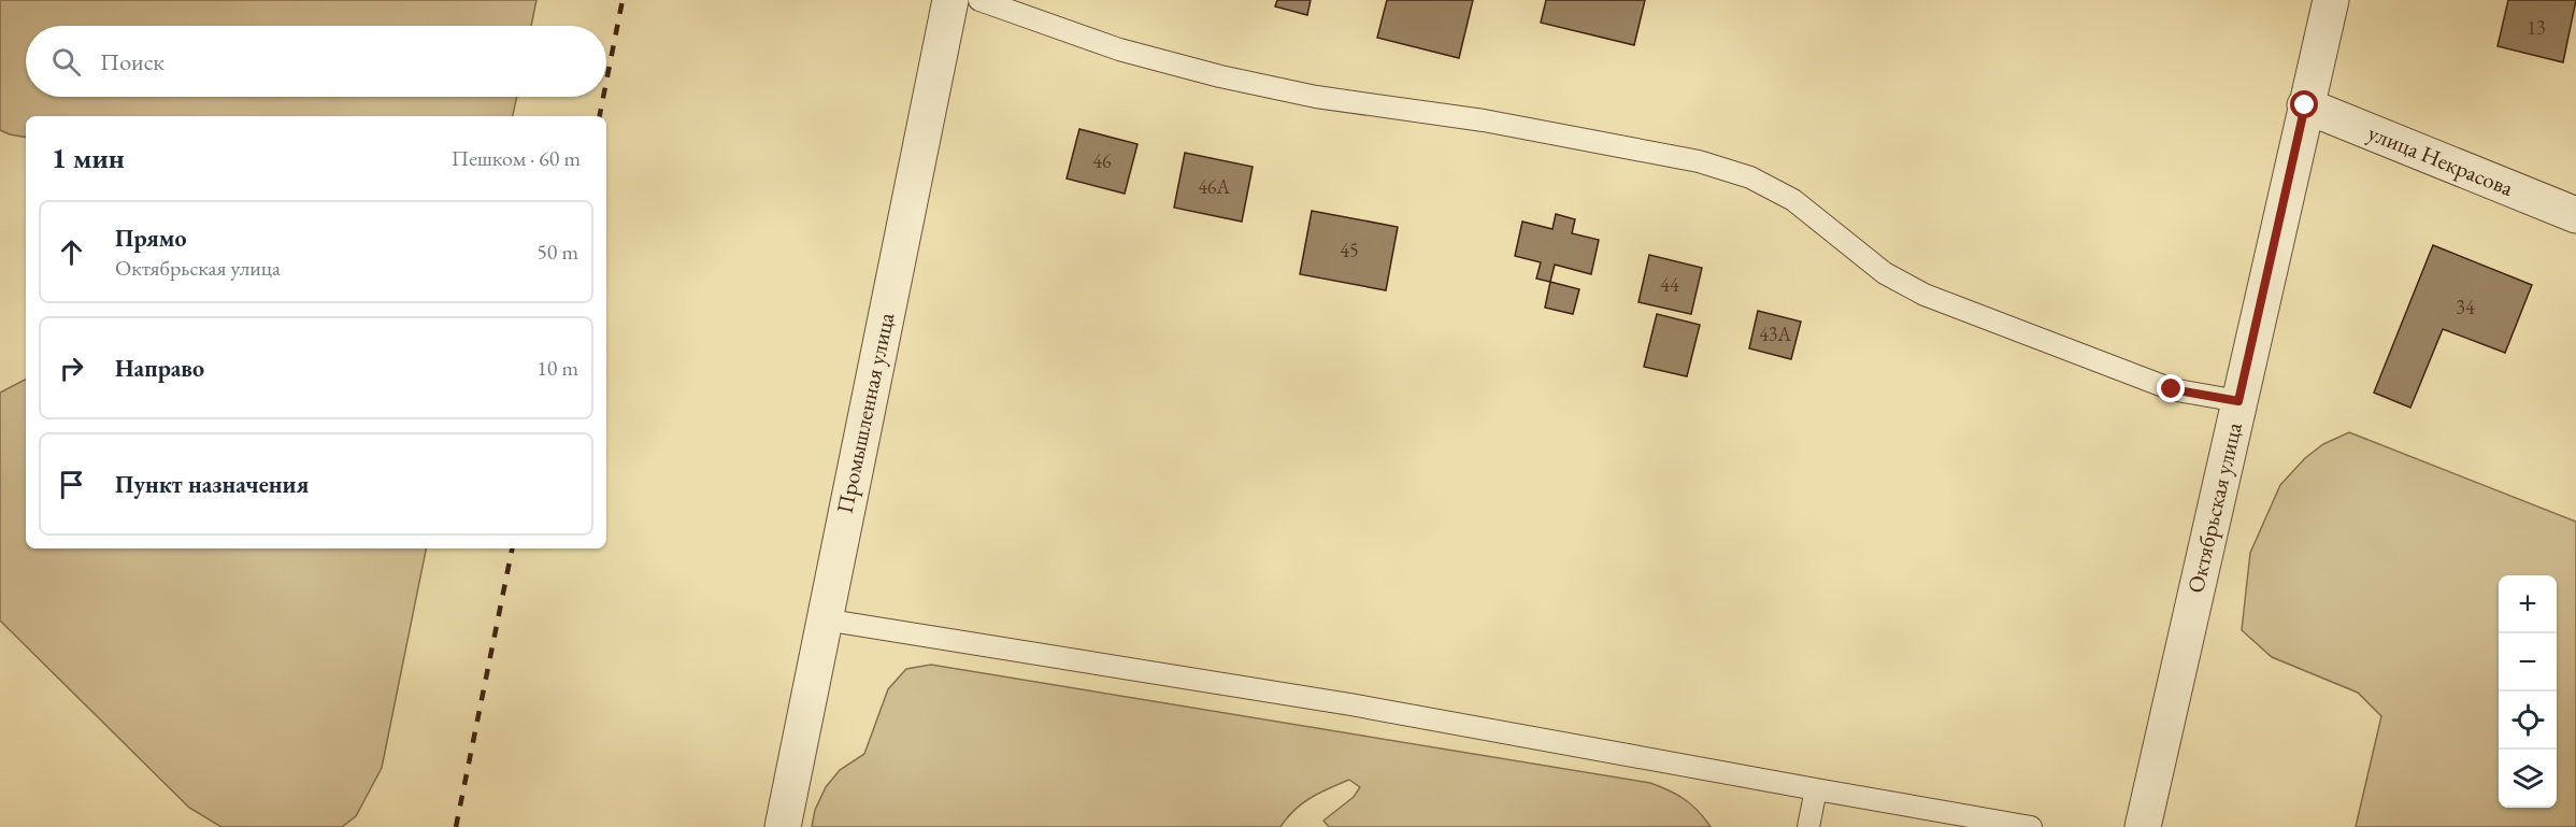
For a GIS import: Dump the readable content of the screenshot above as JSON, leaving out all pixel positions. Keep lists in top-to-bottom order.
{
  "streets": {
    "street": ["улица Некрасова", "Промышленная улица", "Октябрьская улица"]
  },
  "crossings": [
    ["улица Некрасова", "Октябрьская улица"]
  ],
  "house_numbers": [
    "13",
    "46",
    "46А",
    "45",
    "44",
    "34",
    "43А"
  ],
  "page": {
    "search": "Поиск",
    "heading": ["1 мин", "Пешком · 60 m"],
    "list": [
      ["Прямо", "Октябрьская улица", "50 m"],
      ["Направо", "10 m"],
      "Пункт назначения"
    ],
    "map_buttons": ["+", "−"]
  }
}
